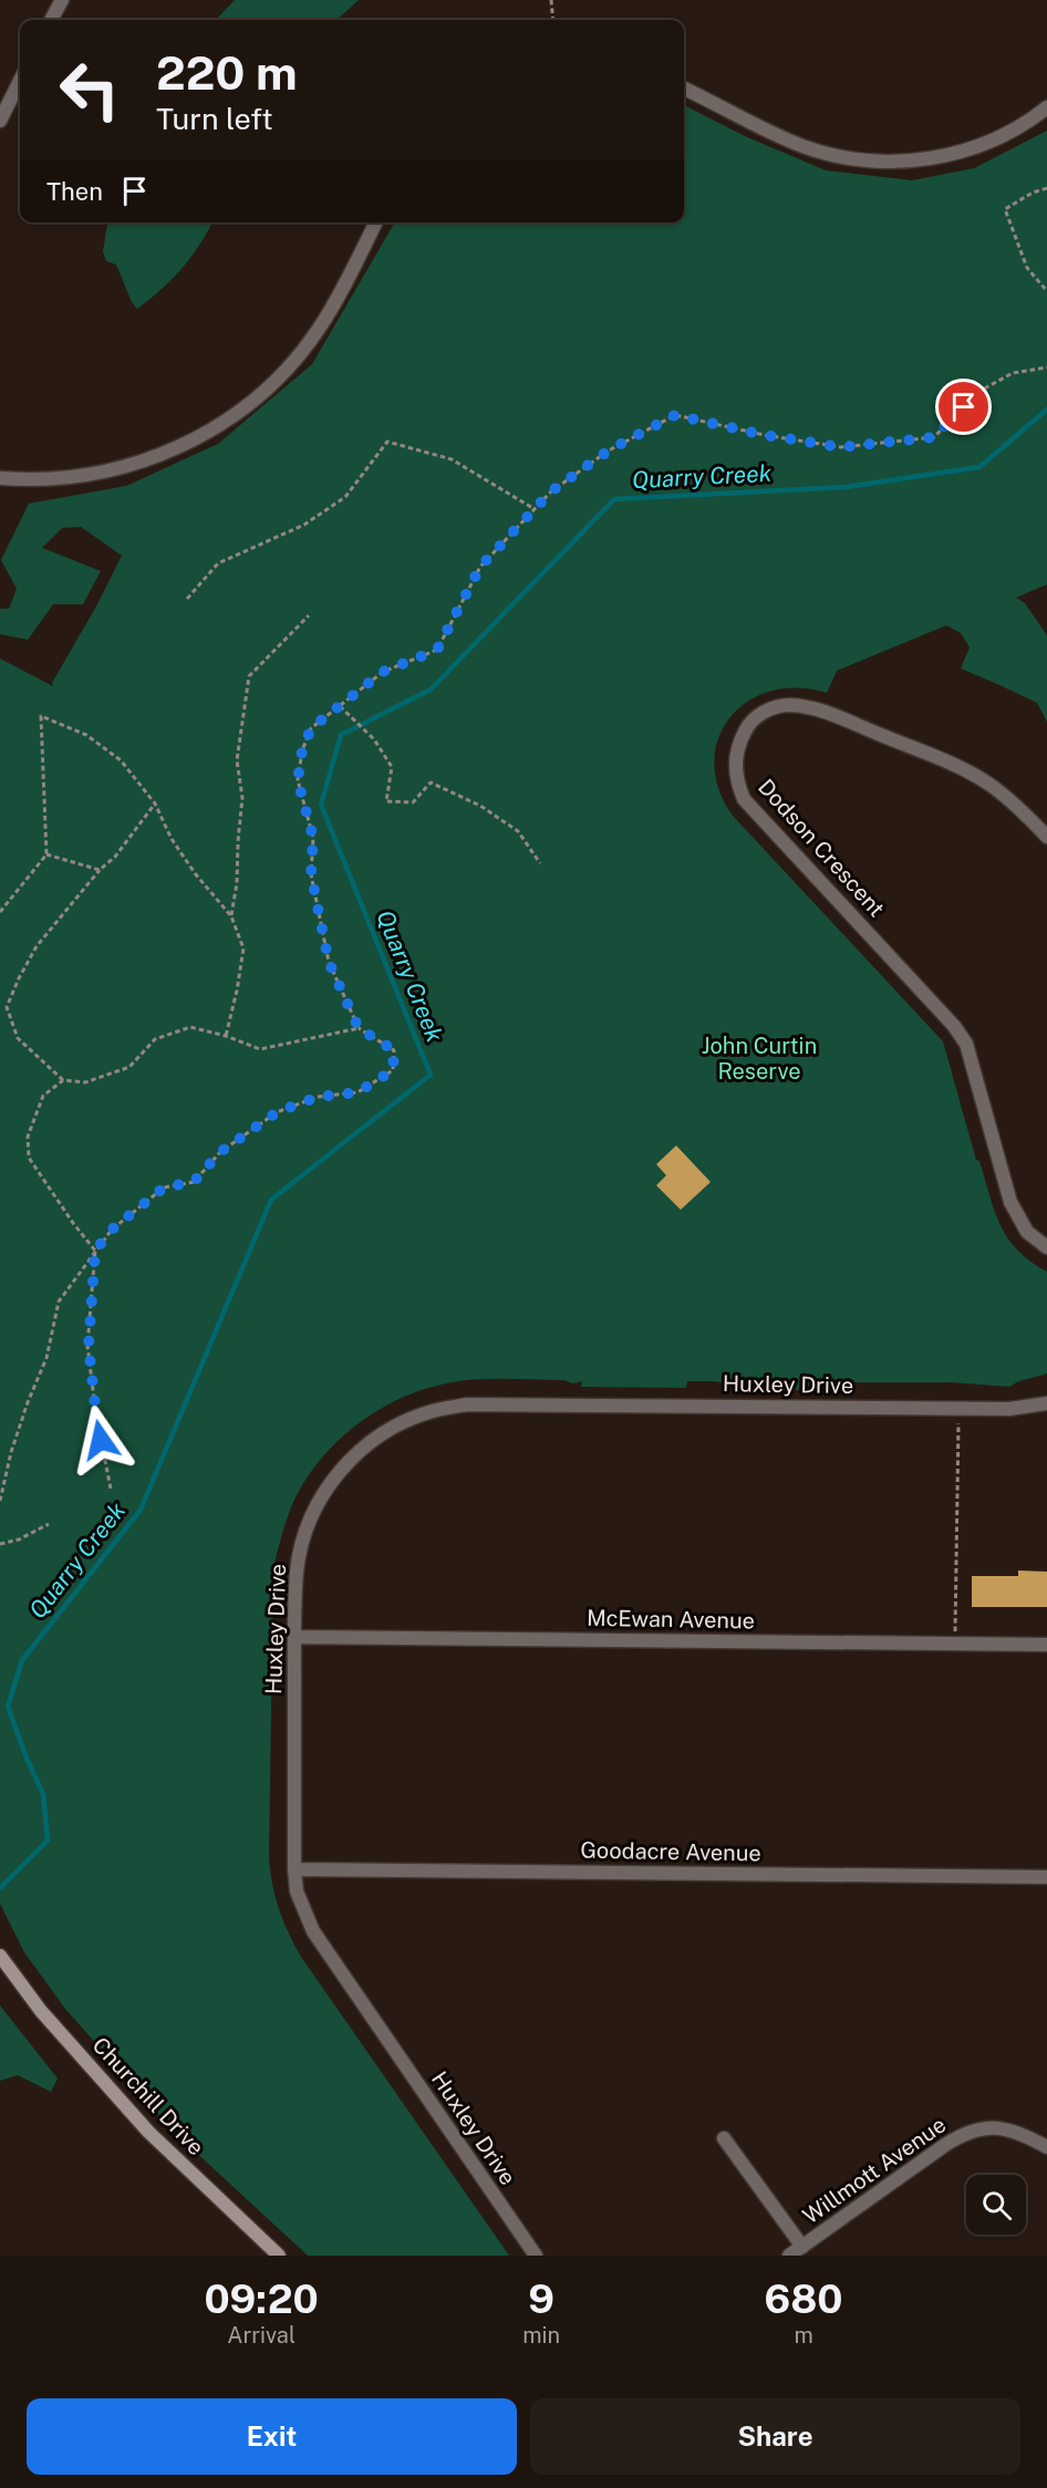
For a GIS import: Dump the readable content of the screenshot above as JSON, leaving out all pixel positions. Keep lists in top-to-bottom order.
{
  "streets": {
    "main road": ["Churchill Drive"],
    "street": [
      "Dodson Crescent",
      "Huxley Drive",
      "McEwan Avenue",
      "Goodacre Avenue",
      "Willmott Avenue"
    ]
  },
  "crossings": [
    ["Huxley Drive", "McEwan Avenue"],
    ["Huxley Drive", "Goodacre Avenue"]
  ],
  "water": ["Quarry Creek"],
  "parks": ["John Curtin Reserve"],
  "page": {
    "turn": ["220 m", "Turn left"],
    "then": "Then",
    "eta": [
      "09:20",
      "Arrival",
      "9",
      "min",
      "680",
      "m"
    ],
    "buttons": ["Exit", "Share"]
  }
}
